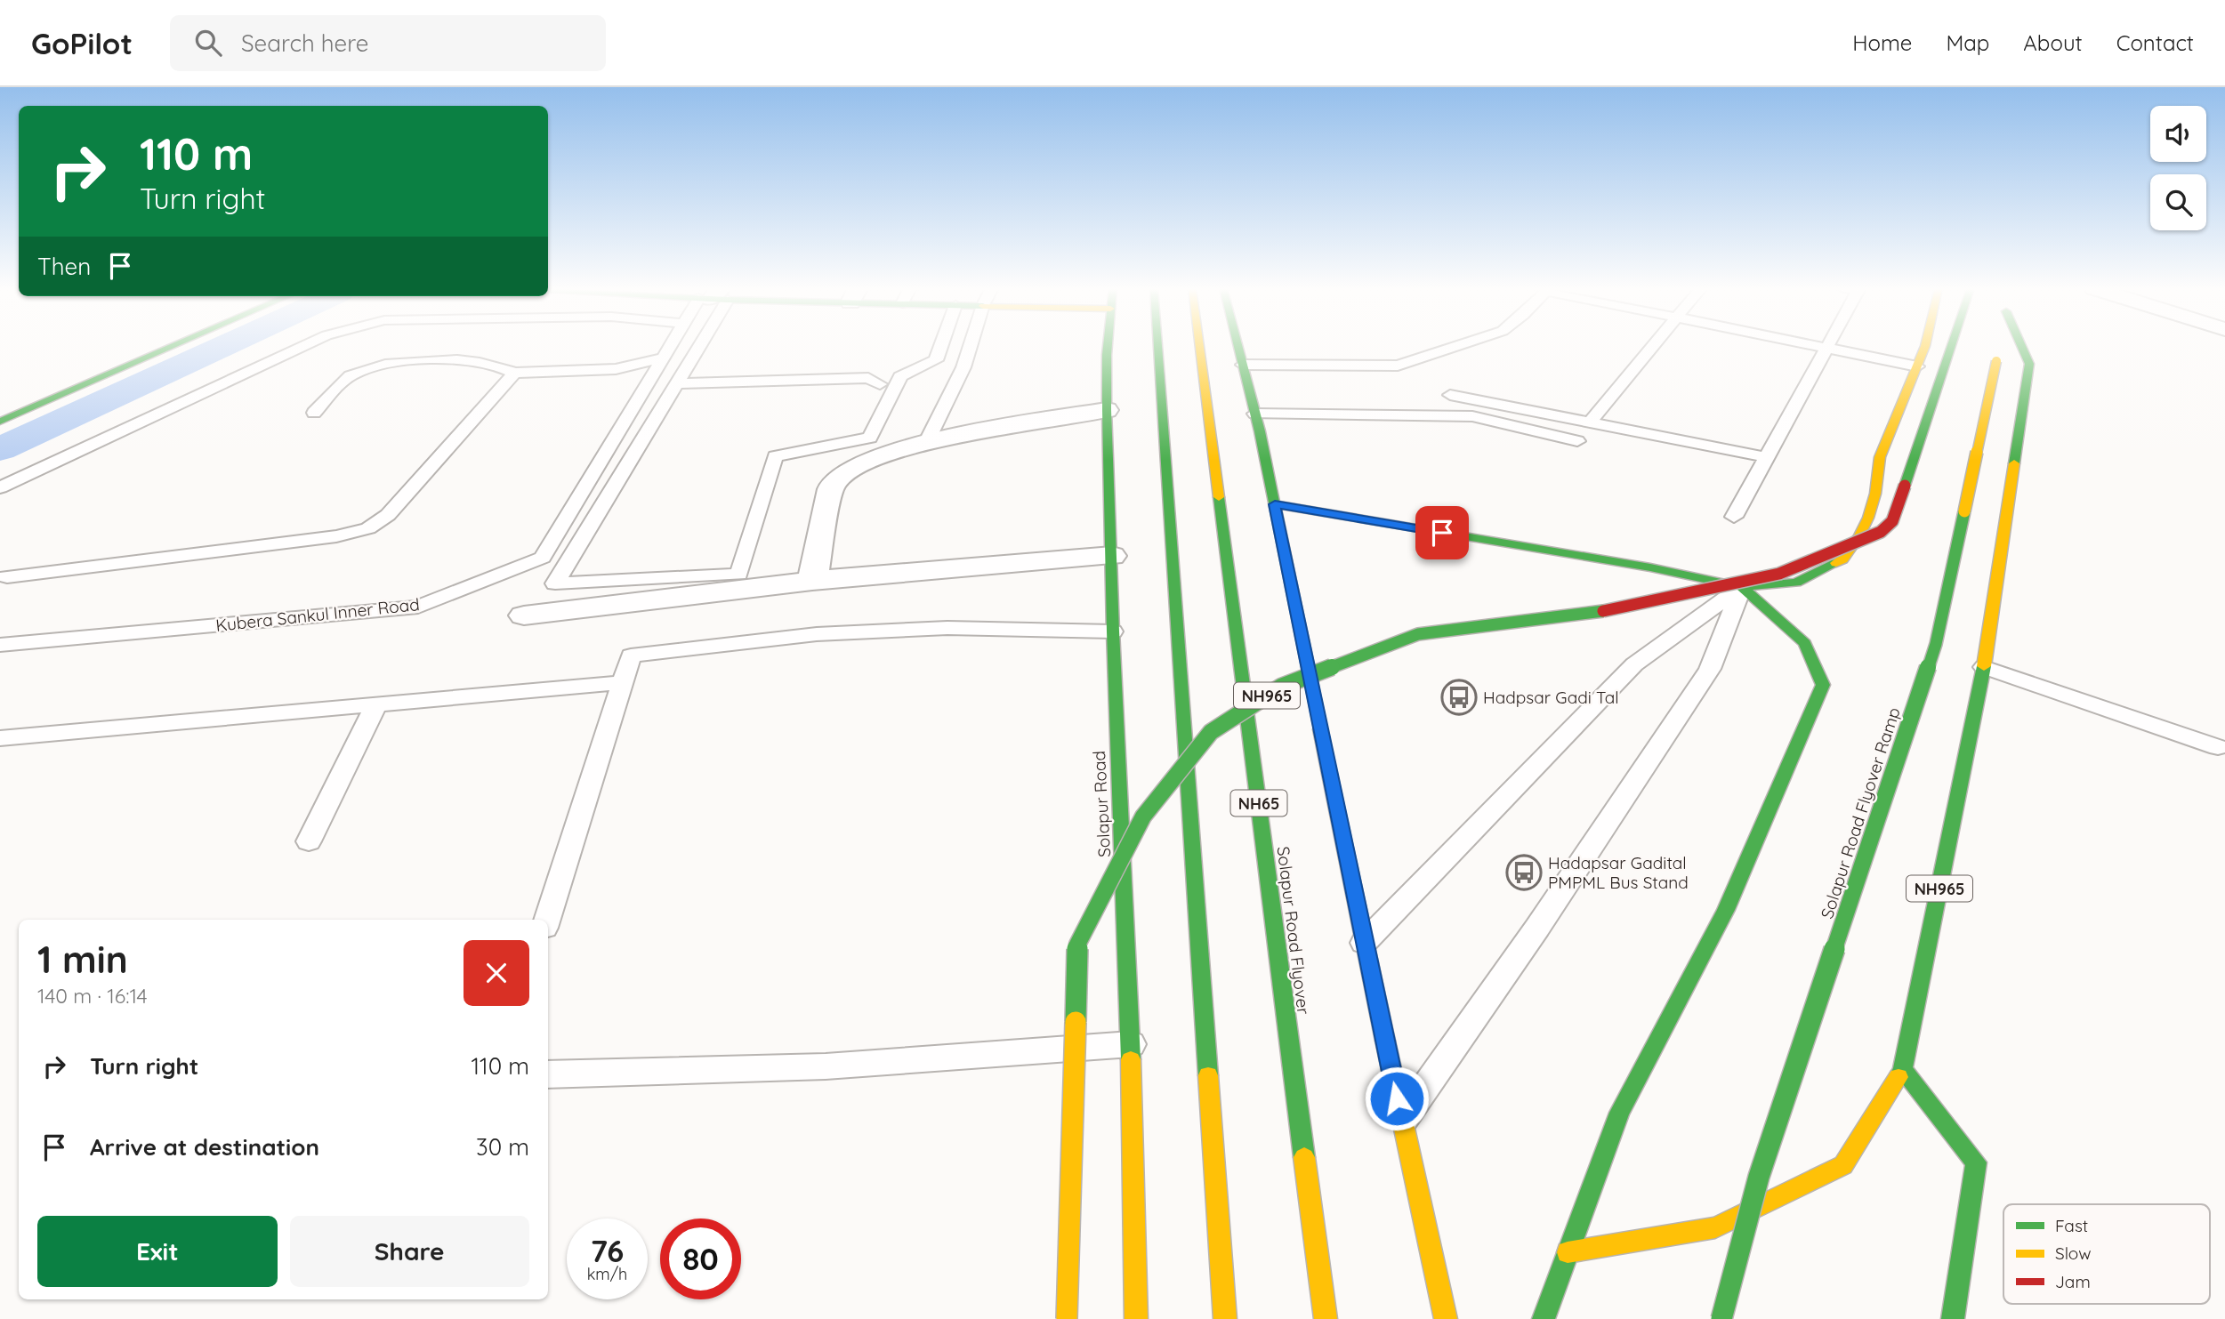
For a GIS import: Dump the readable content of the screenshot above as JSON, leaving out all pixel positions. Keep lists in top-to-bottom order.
{
  "streets": {
    "main road": [
      "NH965",
      "NH65",
      "Solapur Road",
      "Solapur Road Flyover Ramp",
      "Solapur Road Flyover"
    ],
    "lane": ["Kubera Sankul Inner Road"]
  },
  "places": {
    "bus stop": ["Hadpsar Gadi Tal", "Hadapsar Gadital PMPML Bus Stand"]
  },
  "legend": ["Fast", "Slow", "Jam"],
  "page": {
    "header": "GoPilot",
    "search": "Search here",
    "nav": [
      "Home",
      "Map",
      "About",
      "Contact"
    ],
    "turn": ["110 m", "Turn right"],
    "then": "Then",
    "heading": ["1 min", "140 m · 16:14"],
    "list": [
      {
        "name": "Turn right",
        "value": "110 m"
      },
      {
        "name": "Arrive at destination",
        "value": "30 m"
      }
    ],
    "buttons": ["Exit", "Share"],
    "speed": "76 km/h",
    "limit": "80"
  }
}
